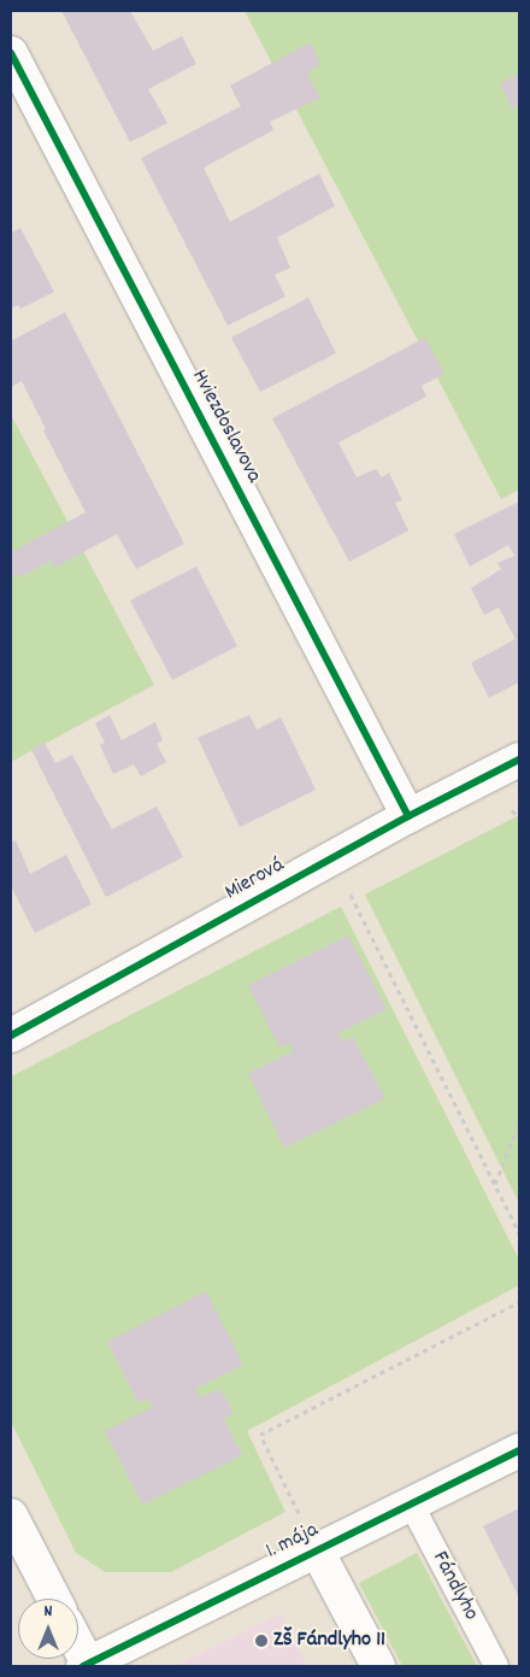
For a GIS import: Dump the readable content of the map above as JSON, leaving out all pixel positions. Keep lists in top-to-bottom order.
{
  "streets": {
    "street": ["Hviezdoslavova", "Mierová", "1. mája"],
    "lane": ["Fándlyho"]
  },
  "crossings": [
    ["Hviezdoslavova", "Mierová"],
    ["1. mája", "Fándlyho"]
  ],
  "places": ["ZŠ Fándlyho 11"],
  "north": "top"
}
